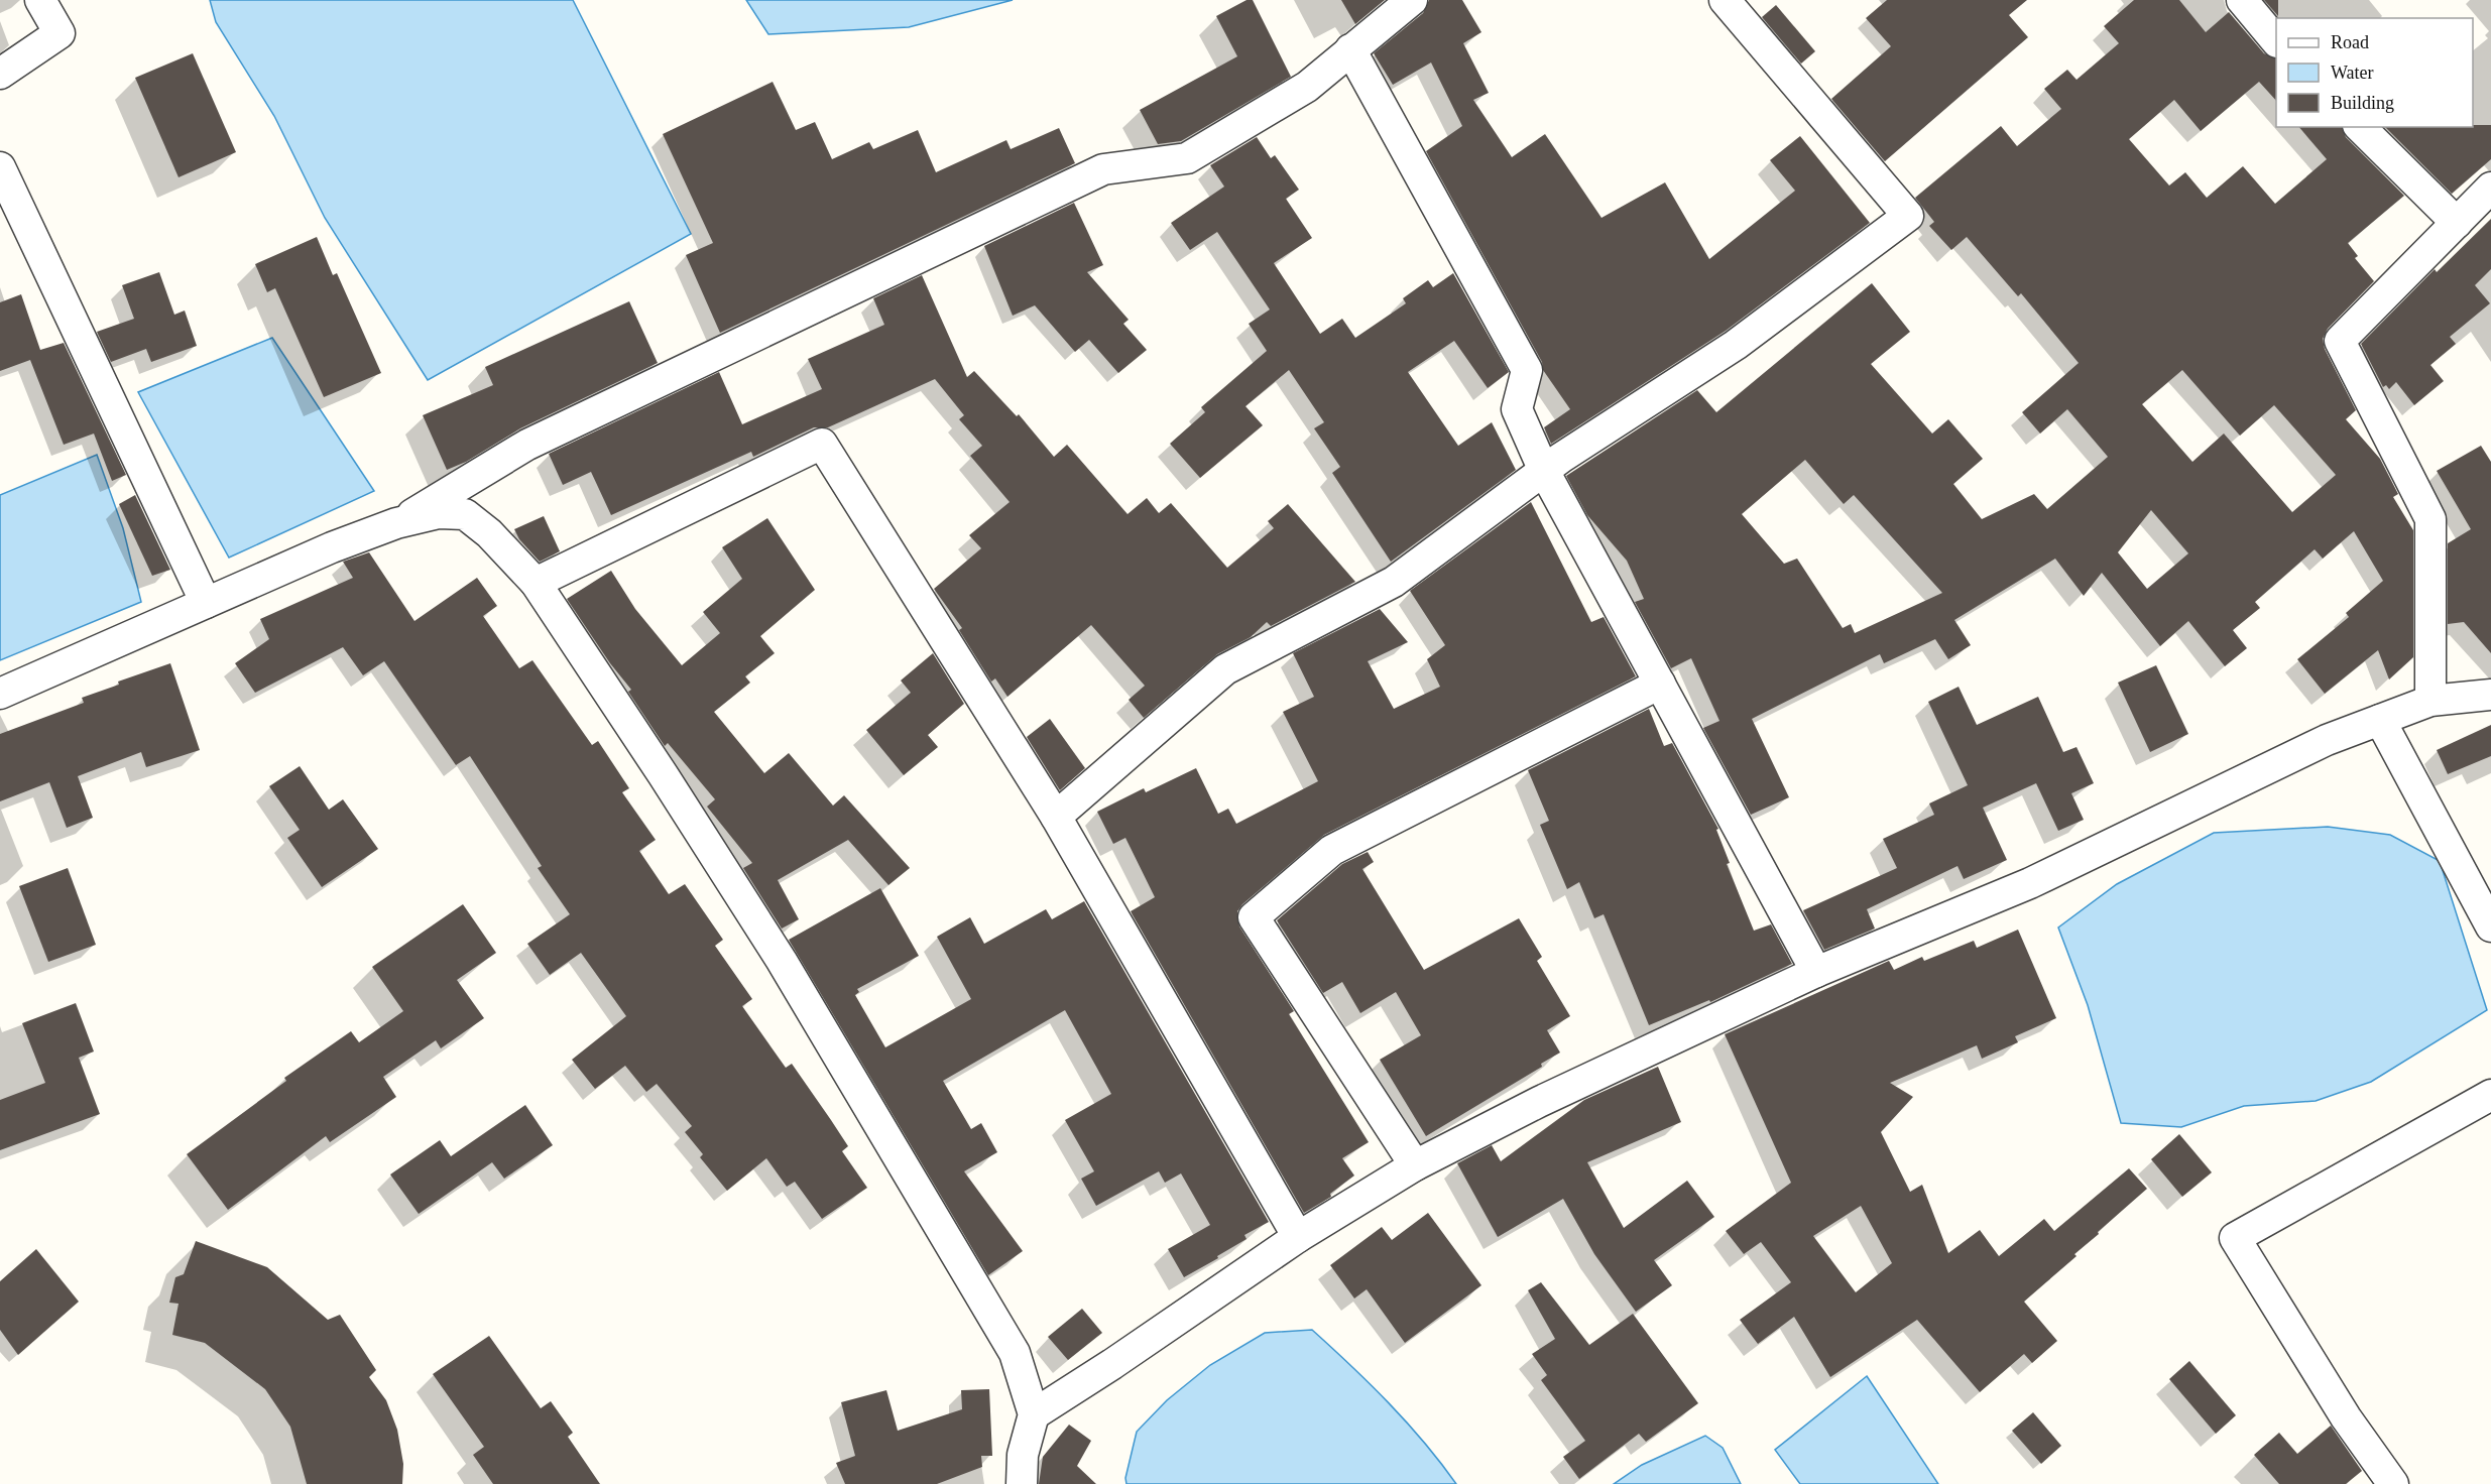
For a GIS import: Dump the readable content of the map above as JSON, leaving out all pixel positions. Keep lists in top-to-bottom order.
{
  "legend": ["Road", "Water", "Building"]
}
